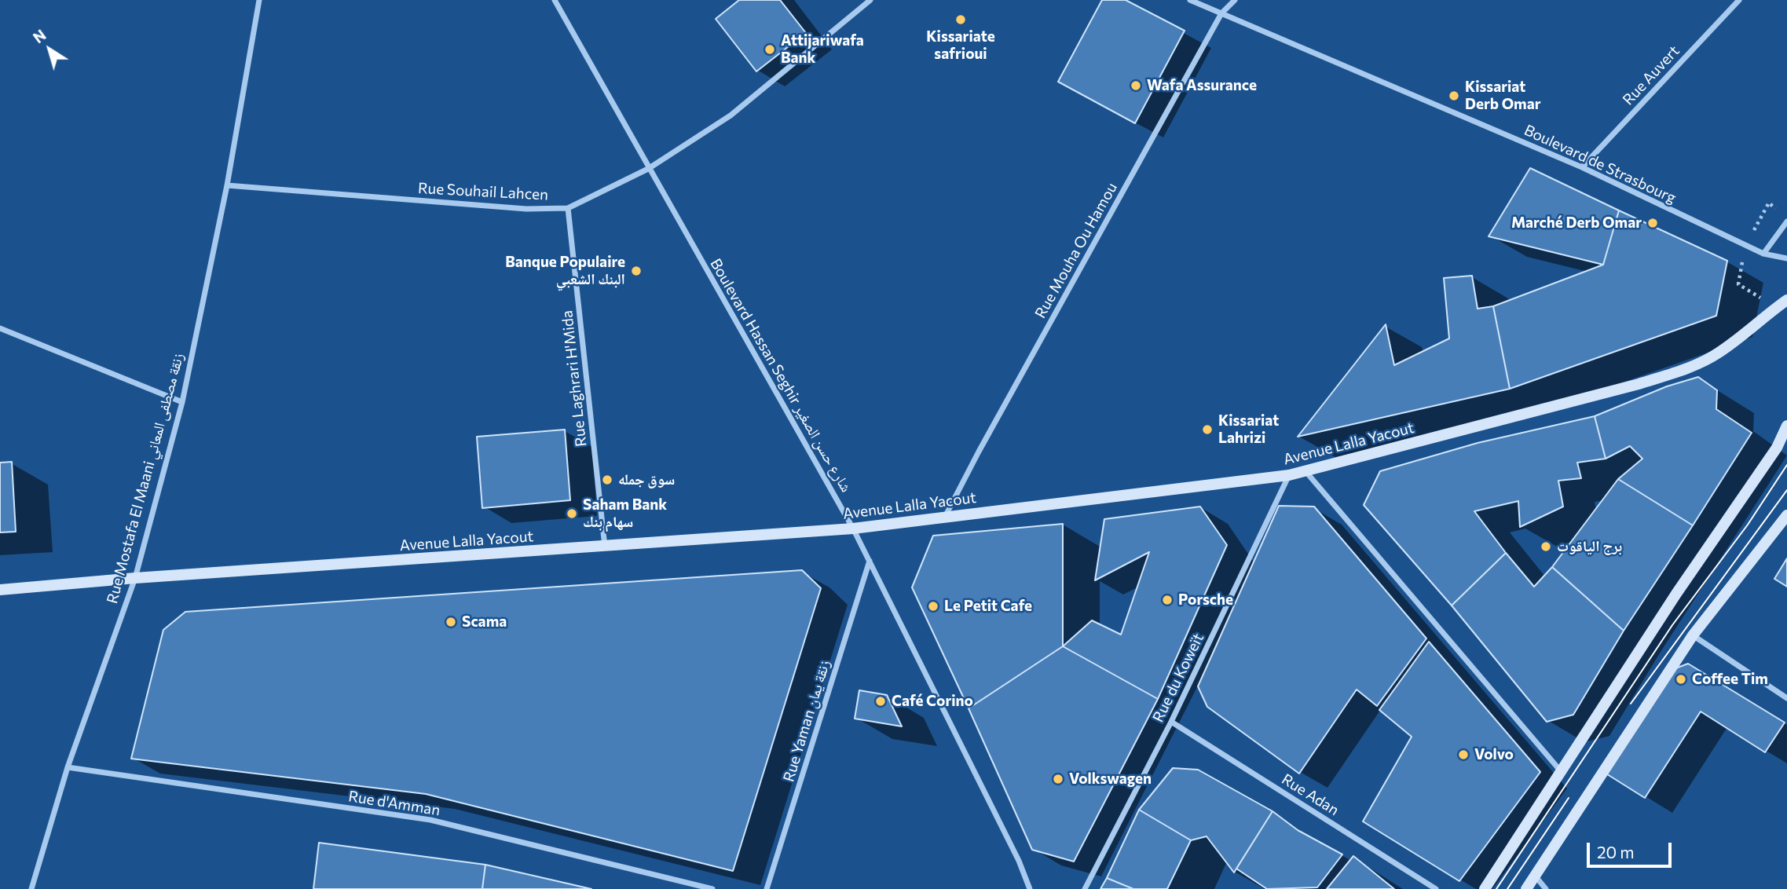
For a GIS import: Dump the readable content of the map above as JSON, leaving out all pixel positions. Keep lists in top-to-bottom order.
{
  "streets": {
    "main road": ["Avenue Lalla Yacout"],
    "street": [
      "Rue Auvert",
      "Boulevard de Strasbourg",
      "Rue Souhail Lahcen",
      "Rue Mouha Ou Hamou",
      "Boulevard Hassan Seghir شارع حسن الصغير",
      "Rue Laghrari H'Mida",
      "Rue Mostafa El Maani زنقة مصطفى المعاني",
      "Rue du Koweït",
      "Rue Yaman زنقة يمان",
      "Rue Adan",
      "Rue d'Amman"
    ]
  },
  "crossings": [
    ["Rue Auvert", "Boulevard de Strasbourg"],
    ["Boulevard de Strasbourg", "Rue Mouha Ou Hamou"],
    ["Rue Souhail Lahcen", "Boulevard Hassan Seghir شارع حسن الصغير"],
    ["Rue Souhail Lahcen", "Rue Laghrari H'Mida"],
    ["Rue Souhail Lahcen", "Rue Mostafa El Maani زنقة مصطفى المعاني"],
    ["Rue Mouha Ou Hamou", "Avenue Lalla Yacout"],
    ["Boulevard Hassan Seghir شارع حسن الصغير", "Avenue Lalla Yacout"],
    ["Boulevard Hassan Seghir شارع حسن الصغير", "Rue Yaman زنقة يمان"],
    ["Rue Laghrari H'Mida", "Avenue Lalla Yacout"],
    ["Avenue Lalla Yacout", "Rue Mostafa El Maani زنقة مصطفى المعاني"],
    ["Avenue Lalla Yacout", "Rue du Koweït"],
    ["Rue Mostafa El Maani زنقة مصطفى المعاني", "Rue d'Amman"],
    ["Rue du Koweït", "Rue Adan"]
  ],
  "places": [
    "Kissariate safrioui",
    "Attijariwafa Bank",
    "Wafa Assurance",
    "Kissariat Derb Omar",
    "Marché Derb Omar",
    "Banque Populaire البنك الشعبي",
    "Kissariat Lahrizi",
    "سوق جمله",
    "Saham Bank سهام بنك",
    "برج الياقوت",
    "Porsche",
    "Le Petit Cafe",
    "Scama",
    "Coffee Tim",
    "Café Corino",
    "Volvo",
    "Volkswagen"
  ],
  "scale_bar": "20 m",
  "north": "top left"
}
